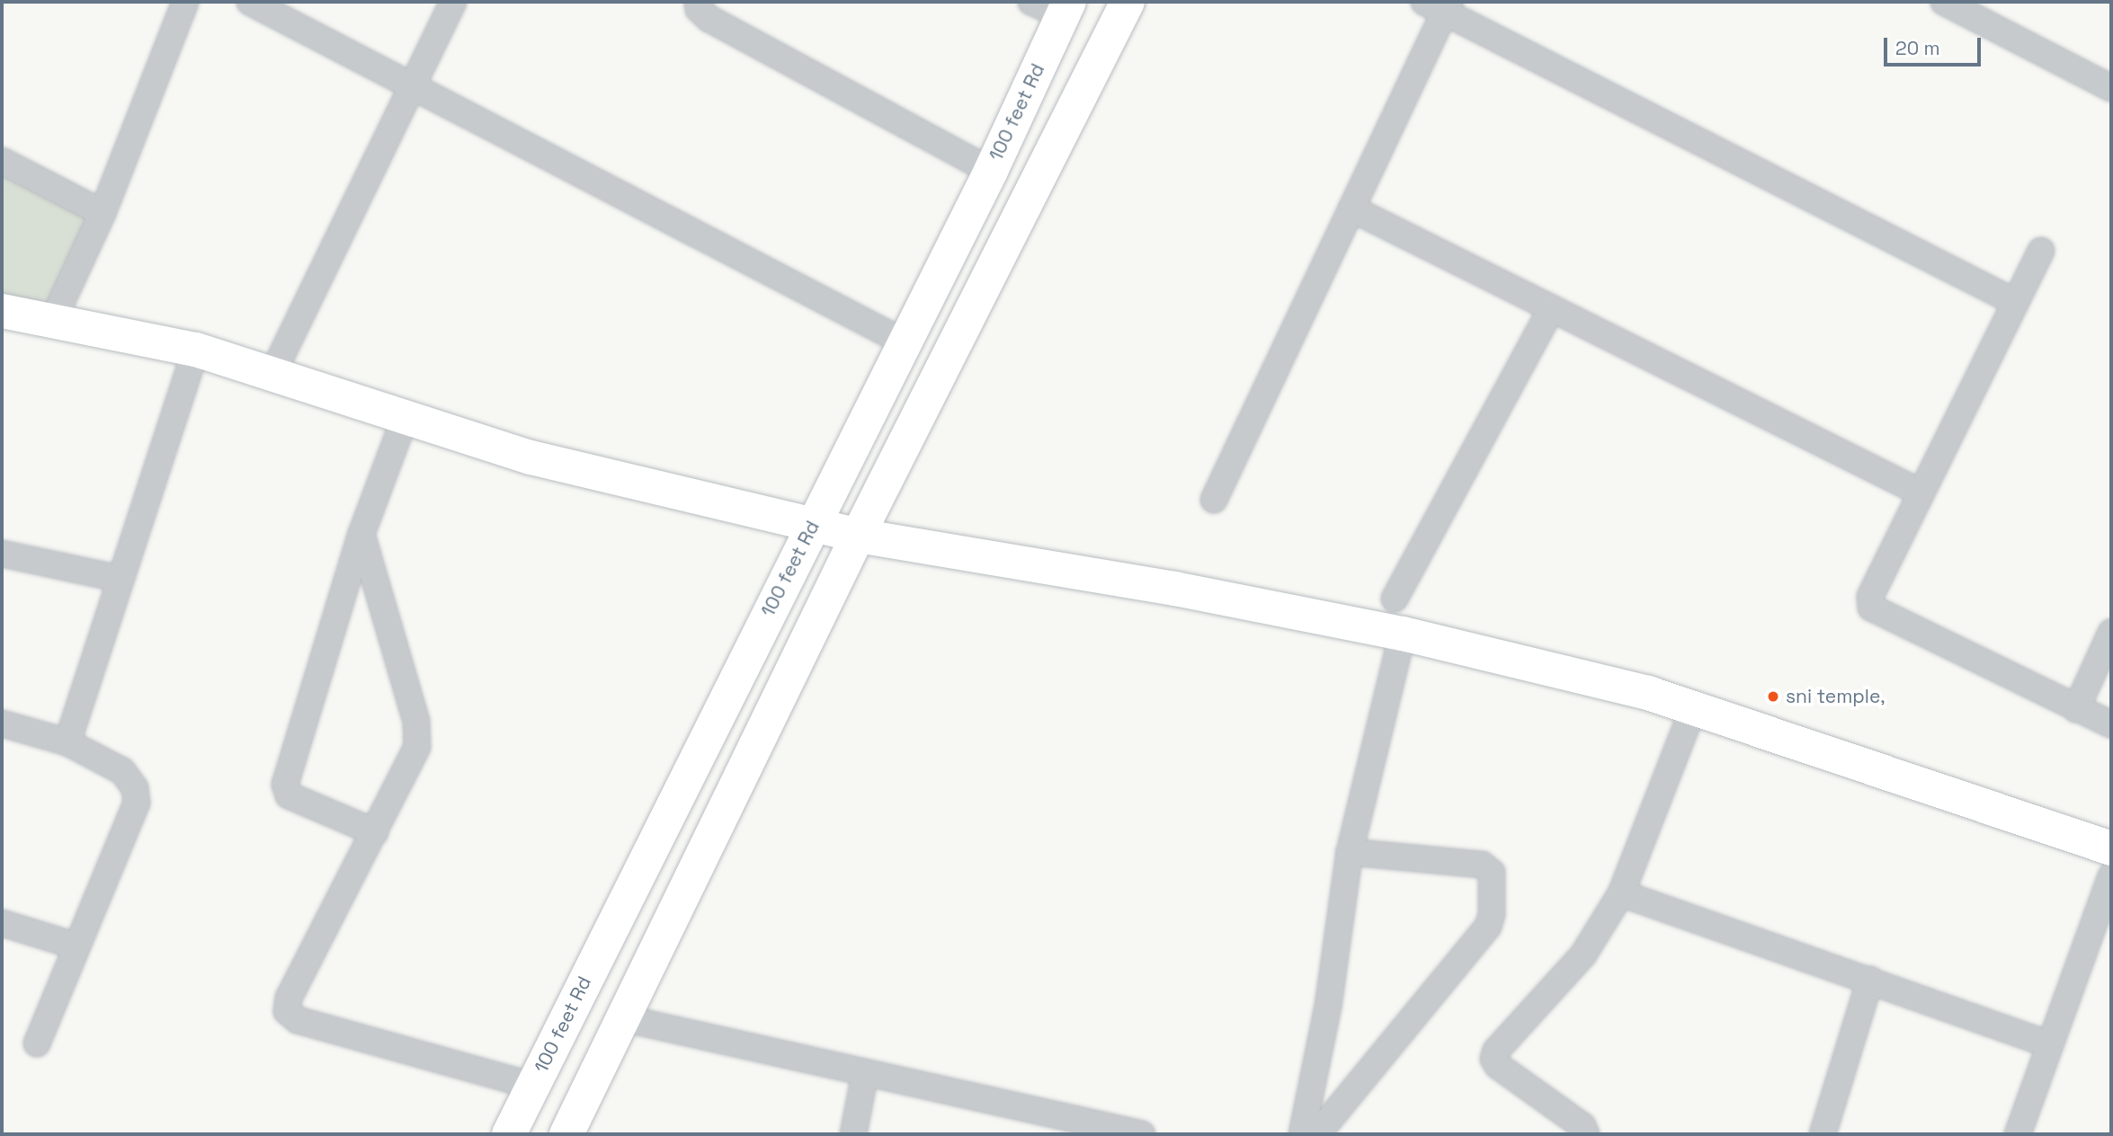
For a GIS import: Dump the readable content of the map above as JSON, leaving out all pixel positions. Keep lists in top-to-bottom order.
{
  "streets": {
    "main road": ["100 feet Rd"]
  },
  "places": ["sni temple,"],
  "scale_bar": "20 m"
}
